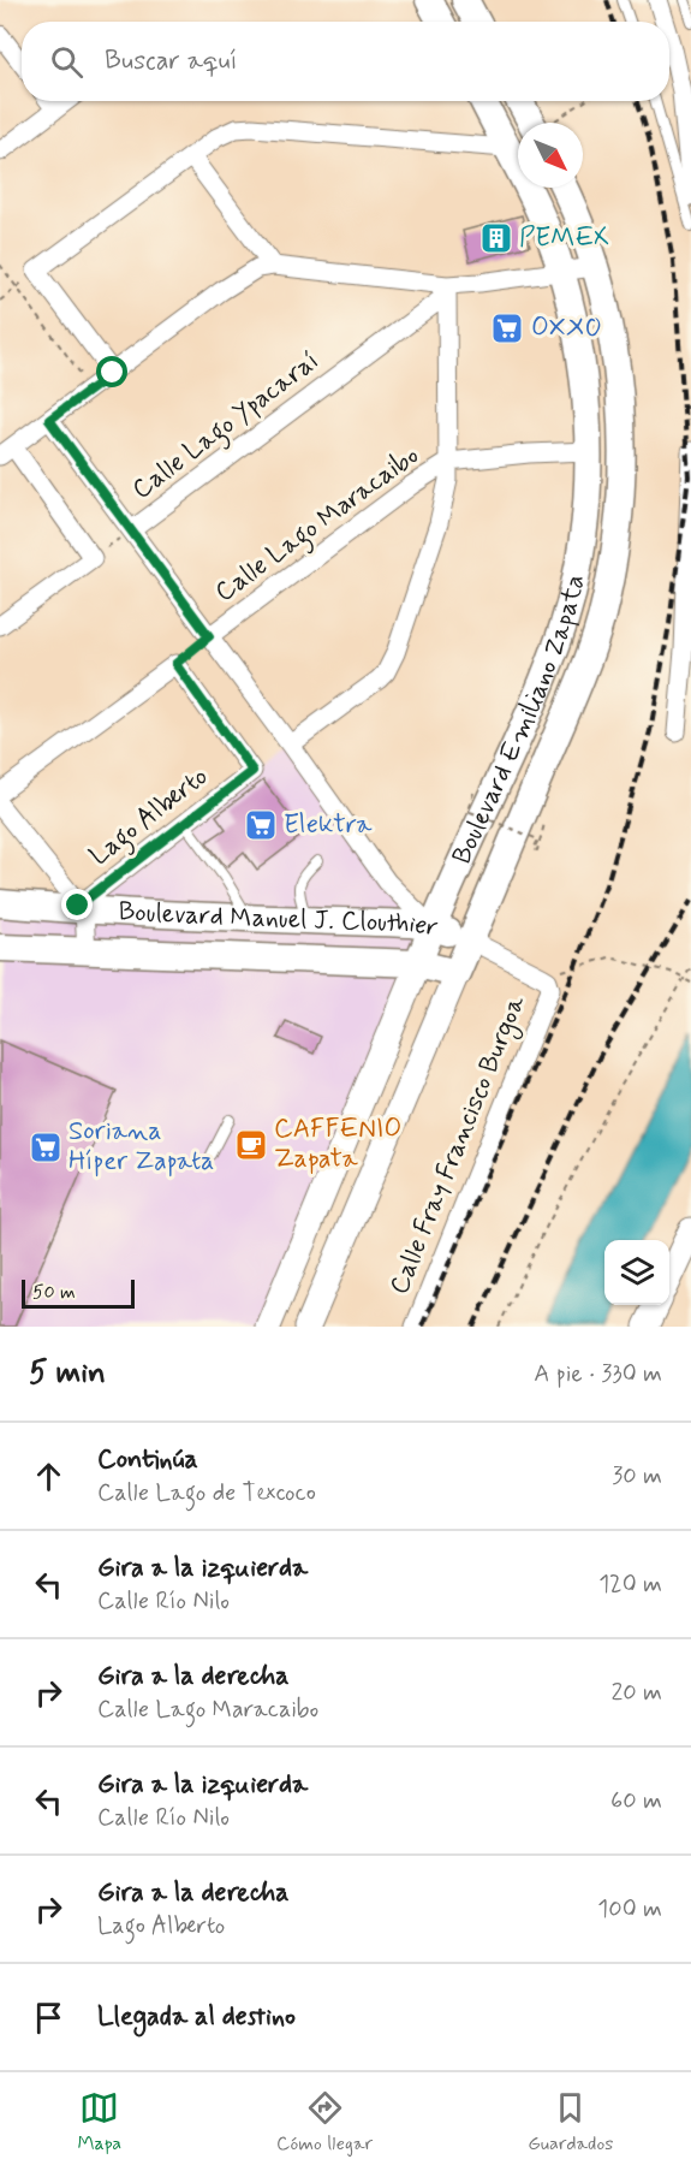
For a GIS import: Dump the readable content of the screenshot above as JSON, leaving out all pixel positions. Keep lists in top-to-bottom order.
{
  "streets": {
    "main road": ["Boulevard Emiliano Zapata", "Boulevard Manuel J. Clouthier"],
    "street": [
      "Calle Lago Ypacaraí",
      "Calle Lago Maracaibo",
      "Lago Alberto",
      "Calle Fray Francisco Burgoa"
    ]
  },
  "crossings": [
    ["Calle Lago Maracaibo", "Boulevard Emiliano Zapata"],
    ["Calle Lago Maracaibo", "Lago Alberto"],
    ["Boulevard Emiliano Zapata", "Boulevard Manuel J. Clouthier"],
    ["Lago Alberto", "Boulevard Manuel J. Clouthier"]
  ],
  "places": {
    "building": ["PEMEX"],
    "supermarket": ["OXXO", "Elektra", "Soriana Híper Zapata"],
    "cafe": ["CAFFENIO Zapata"]
  },
  "scale_bar": "50 m",
  "north": "bottom right",
  "page": {
    "search": "Buscar aquí",
    "scale": "50 m",
    "heading": ["5 min", "A pie · 330 m"],
    "list": [
      ["Continúa", "Calle Lago de Texcoco", "30 m"],
      ["Gira a la izquierda", "Calle Río Nilo", "120 m"],
      ["Gira a la derecha", "Calle Lago Maracaibo", "20 m"],
      ["Gira a la izquierda", "Calle Río Nilo", "60 m"],
      ["Gira a la derecha", "Lago Alberto", "100 m"],
      "Llegada al destino"
    ],
    "nav": ["Mapa", "Cómo llegar", "Guardados"]
  }
}
